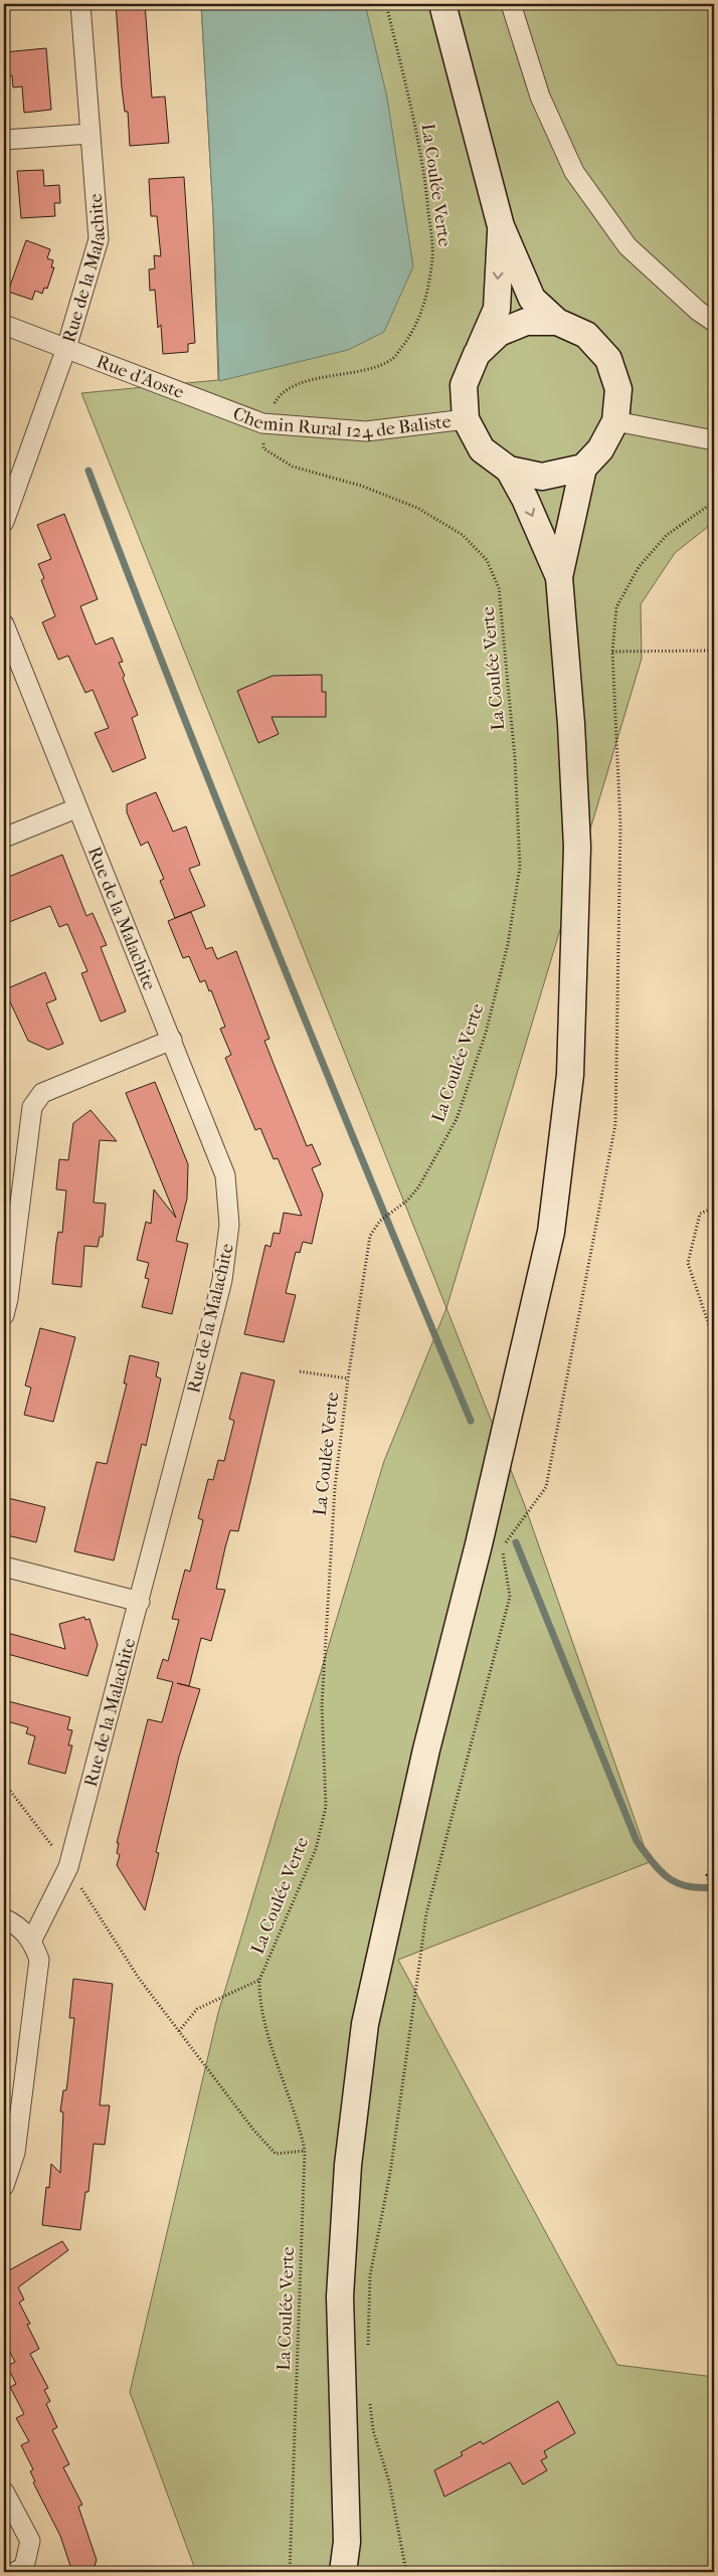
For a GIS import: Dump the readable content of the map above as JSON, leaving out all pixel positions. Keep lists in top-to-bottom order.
{
  "streets": {
    "street": ["Rue de la Malachite", "Rue d'Aoste", "Chemin Rural 124 de Baliste"],
    "path": ["La Coulée Verte"]
  },
  "crossings": [
    ["La Coulée Verte", "Chemin Rural 124 de Baliste"],
    ["Rue de la Malachite", "Rue d'Aoste"],
    ["Rue d'Aoste", "Chemin Rural 124 de Baliste"]
  ]
}
